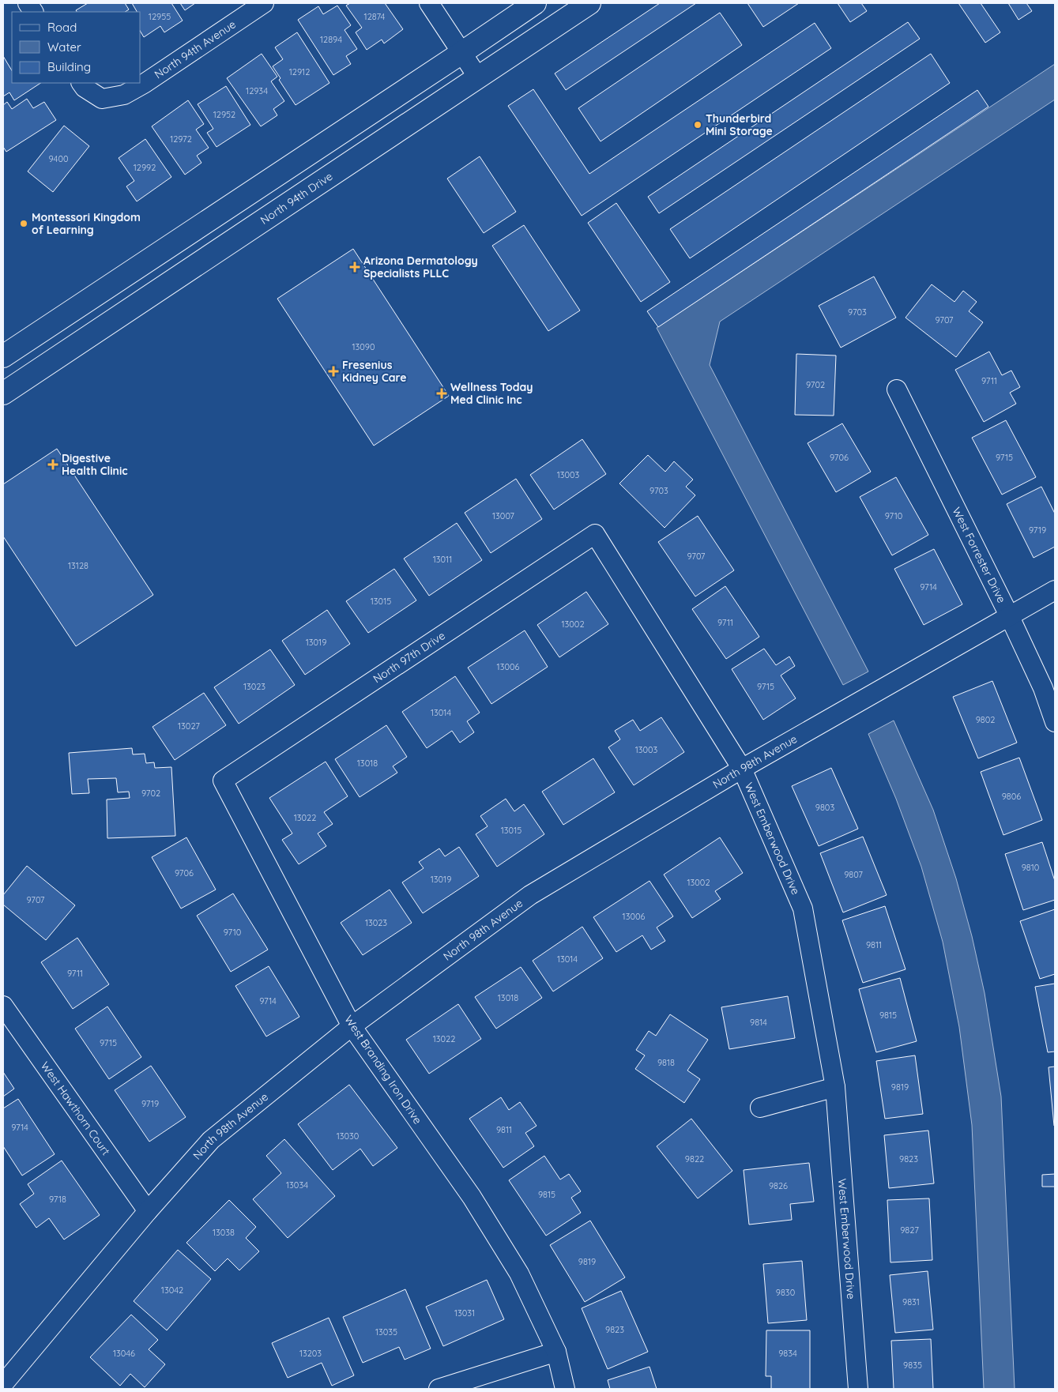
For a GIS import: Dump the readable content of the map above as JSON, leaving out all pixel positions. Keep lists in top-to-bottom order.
{
  "streets": {
    "street": [
      "North 94th Avenue",
      "North 94th Drive",
      "West Forrester Drive",
      "North 97th Drive",
      "North 98th Avenue",
      "West Emberwood Drive",
      "West Branding Iron Drive",
      "West Hawthorn Court"
    ]
  },
  "crossings": [
    ["West Forrester Drive", "North 98th Avenue"],
    ["North 97th Drive", "West Emberwood Drive"],
    ["North 97th Drive", "West Branding Iron Drive"],
    ["North 98th Avenue", "West Emberwood Drive"],
    ["North 98th Avenue", "West Branding Iron Drive"],
    ["North 98th Avenue", "West Hawthorn Court"]
  ],
  "places": {
    "other": ["Thunderbird Mini Storage", "Montessori Kingdom of Learning"],
    "health": [
      "Arizona Dermatology Specialists PLLC",
      "Fresenius Kidney Care",
      "Wellness Today Med Clinic Inc",
      "Digestive Health Clinic"
    ]
  },
  "house_numbers": [
    "12955",
    "12874",
    "12894",
    "12912",
    "12934",
    "12952",
    "12972",
    "9400",
    "12992",
    "9703",
    "9707",
    "13090",
    "9711",
    "9702",
    "9706",
    "9715",
    "13003",
    "9703",
    "13007",
    "9710",
    "9719",
    "9707",
    "13011",
    "13128",
    "9714",
    "13015",
    "9711",
    "13002",
    "13019",
    "13006",
    "13023",
    "9715",
    "13014",
    "9802",
    "13027",
    "13003",
    "13018",
    "9702",
    "9806",
    "9803",
    "13022",
    "13015",
    "9810",
    "9706",
    "9807",
    "13019",
    "13002",
    "9707",
    "13006",
    "13023",
    "9710",
    "9811",
    "13014",
    "9711",
    "13018",
    "9714",
    "9815",
    "9814",
    "13022",
    "9715",
    "9818",
    "9819",
    "9719",
    "9714",
    "9811",
    "13030",
    "9822",
    "9823",
    "13034",
    "9826",
    "9815",
    "9718",
    "9827",
    "13038",
    "9819",
    "13042",
    "9830",
    "9831",
    "13031",
    "9823",
    "13035",
    "13046",
    "13203",
    "9834",
    "9835"
  ],
  "legend": ["Road", "Water", "Building"]
}
